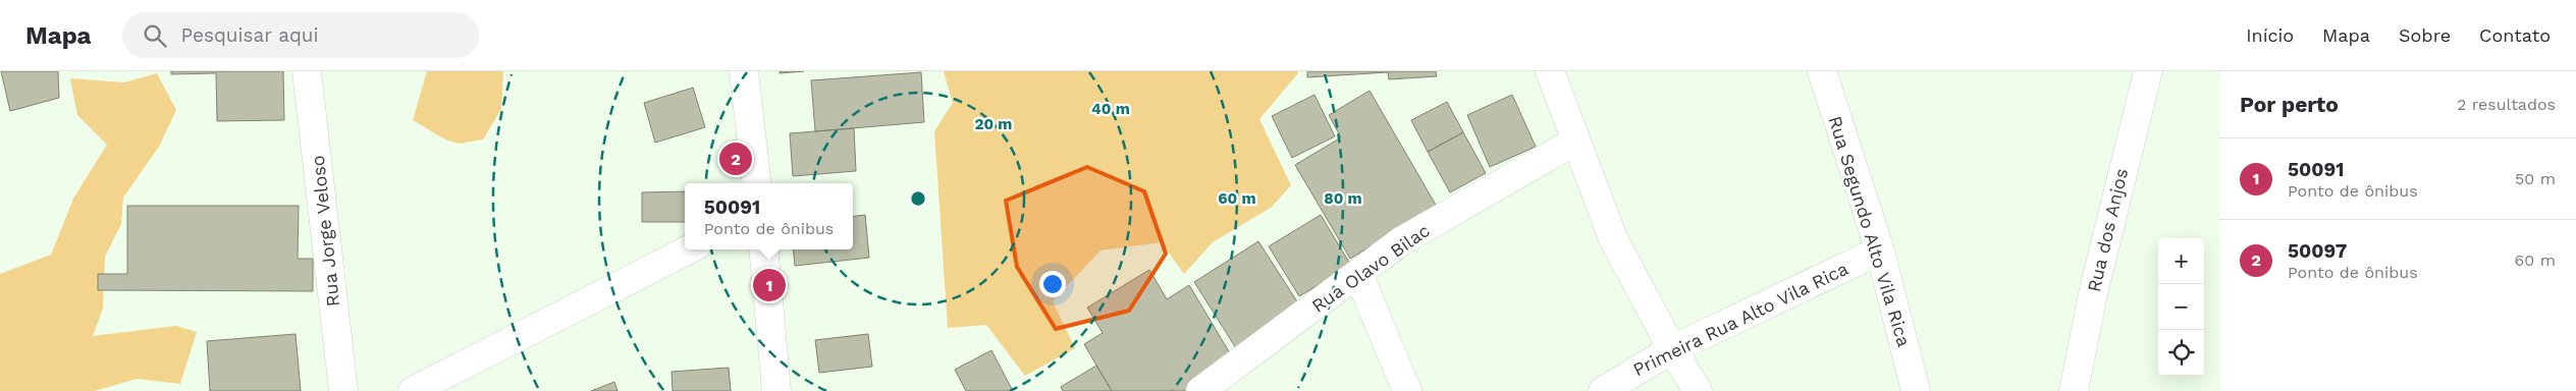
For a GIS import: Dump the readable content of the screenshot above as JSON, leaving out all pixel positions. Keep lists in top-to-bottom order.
{
  "streets": {
    "street": [
      "Rua dos Anjos",
      "Rua Jorge Veloso",
      "Rua Segundo Alto Vila Rica",
      "Rua Olavo Bilac",
      "Primeira Rua Alto Vila Rica"
    ]
  },
  "crossings": [
    ["Rua Segundo Alto Vila Rica", "Primeira Rua Alto Vila Rica"]
  ],
  "page": {
    "header": "Mapa",
    "search": "Pesquisar aqui",
    "nav": [
      "Início",
      "Mapa",
      "Sobre",
      "Contato"
    ],
    "heading": ["Por perto", "2 resultados"],
    "list": [
      {
        "mark": "1",
        "name": "50091",
        "note": "Ponto de ônibus",
        "value": "50 m"
      },
      {
        "mark": "2",
        "name": "50097",
        "note": "Ponto de ônibus",
        "value": "60 m"
      }
    ],
    "pins": ["2", "1"],
    "popup": ["50091", "Ponto de ônibus"],
    "map_buttons": ["+", "−"]
  },
  "rings": [
    "40 m",
    "20 m",
    "60 m",
    "80 m"
  ]
}
